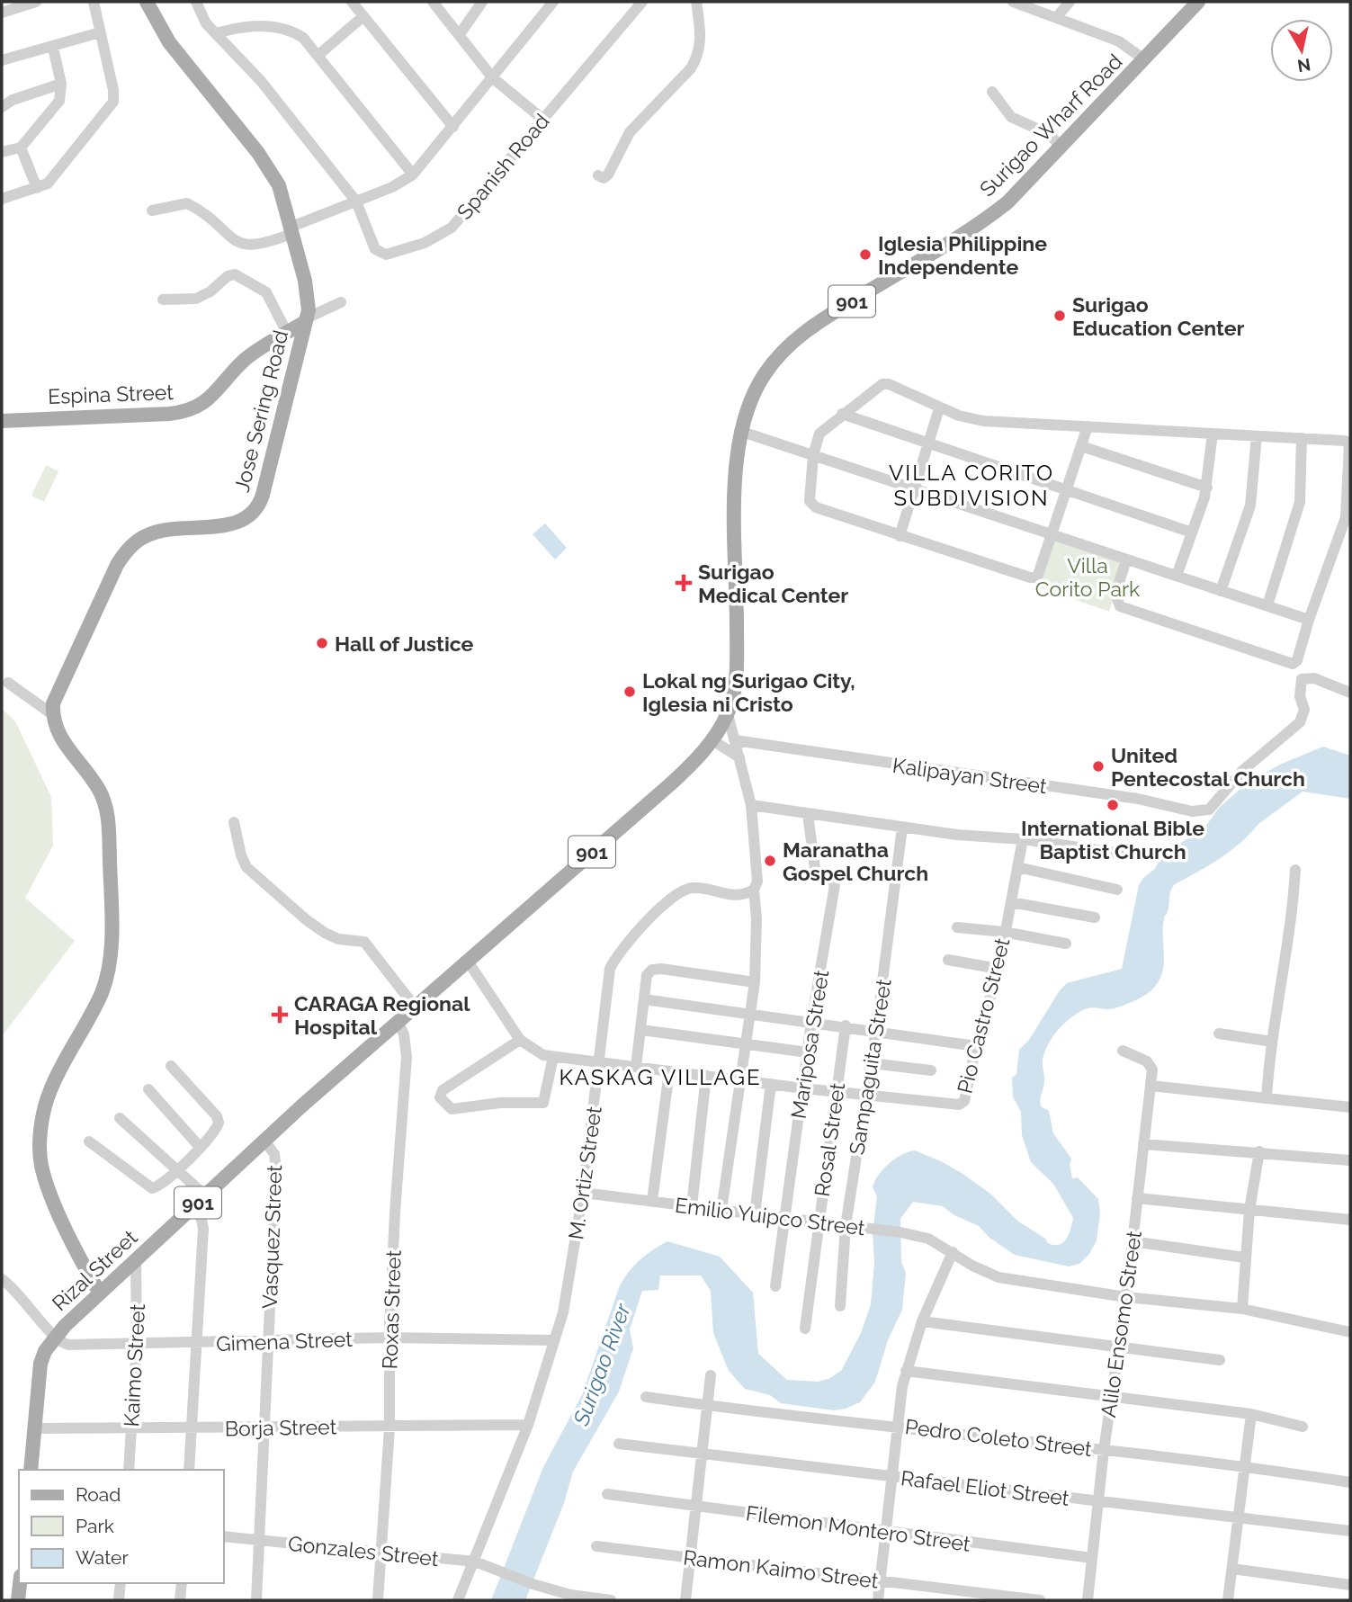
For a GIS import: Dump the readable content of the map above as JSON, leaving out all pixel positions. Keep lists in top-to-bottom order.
{
  "streets": {
    "main road": [
      "Surigao Wharf Road",
      "901",
      "Espina Street",
      "Jose Sering Road",
      "Rizal Street"
    ],
    "street": [
      "Spanish Road",
      "Kalipayan Street",
      "Pio Castro Street",
      "Mariposa Street",
      "Sampaguita Street",
      "Rosal Street",
      "M. Ortiz Street",
      "Emilio Yuipco Street",
      "Vasquez Street",
      "Roxas Street",
      "Alilo Ensomo Street",
      "Gimena Street",
      "Kaimo Street",
      "Borja Street",
      "Pedro Coleto Street",
      "Rafael Eliot Street",
      "Filemon Montero Street",
      "Gonzales Street",
      "Ramon Kaimo Street"
    ]
  },
  "crossings": [
    ["Surigao Wharf Road", "Vasquez Street"],
    ["Surigao Wharf Road", "Rizal Street"],
    ["Surigao Wharf Road", "Roxas Street"],
    ["Espina Street", "Jose Sering Road"],
    ["Pio Castro Street", "Mariposa Street"],
    ["Pio Castro Street", "Sampaguita Street"],
    ["Pio Castro Street", "Rosal Street"],
    ["Pio Castro Street", "M. Ortiz Street"],
    ["Mariposa Street", "Emilio Yuipco Street"],
    ["Sampaguita Street", "Emilio Yuipco Street"],
    ["Rosal Street", "Emilio Yuipco Street"],
    ["M. Ortiz Street", "Emilio Yuipco Street"],
    ["M. Ortiz Street", "Gimena Street"],
    ["M. Ortiz Street", "Borja Street"],
    ["M. Ortiz Street", "Gonzales Street"],
    ["Emilio Yuipco Street", "Alilo Ensomo Street"],
    ["Vasquez Street", "Rizal Street"],
    ["Vasquez Street", "Gimena Street"],
    ["Vasquez Street", "Borja Street"],
    ["Vasquez Street", "Gonzales Street"],
    ["Rizal Street", "Gimena Street"],
    ["Rizal Street", "Kaimo Street"],
    ["Rizal Street", "Borja Street"],
    ["Roxas Street", "Gimena Street"],
    ["Roxas Street", "Borja Street"],
    ["Roxas Street", "Gonzales Street"],
    ["Alilo Ensomo Street", "Pedro Coleto Street"],
    ["Alilo Ensomo Street", "Rafael Eliot Street"],
    ["Alilo Ensomo Street", "Filemon Montero Street"],
    ["Gimena Street", "Kaimo Street"],
    ["Kaimo Street", "Borja Street"]
  ],
  "districts": ["VILLA CORITO SUBDIVISION", "KASKAG VILLAGE"],
  "water": ["Surigao River"],
  "parks": ["Villa Corito Park"],
  "places": {
    "other": [
      "Iglesia Philippine Independente",
      "Surigao Education Center",
      "Hall of Justice",
      "Lokal ng Surigao City, Iglesia ni Cristo",
      "United Pentecostal Church",
      "International Bible Baptist Church",
      "Maranatha Gospel Church"
    ],
    "health": ["Surigao Medical Center", "CARAGA Regional Hospital"]
  },
  "legend": ["Road", "Park", "Water"],
  "north": "bottom"
}
